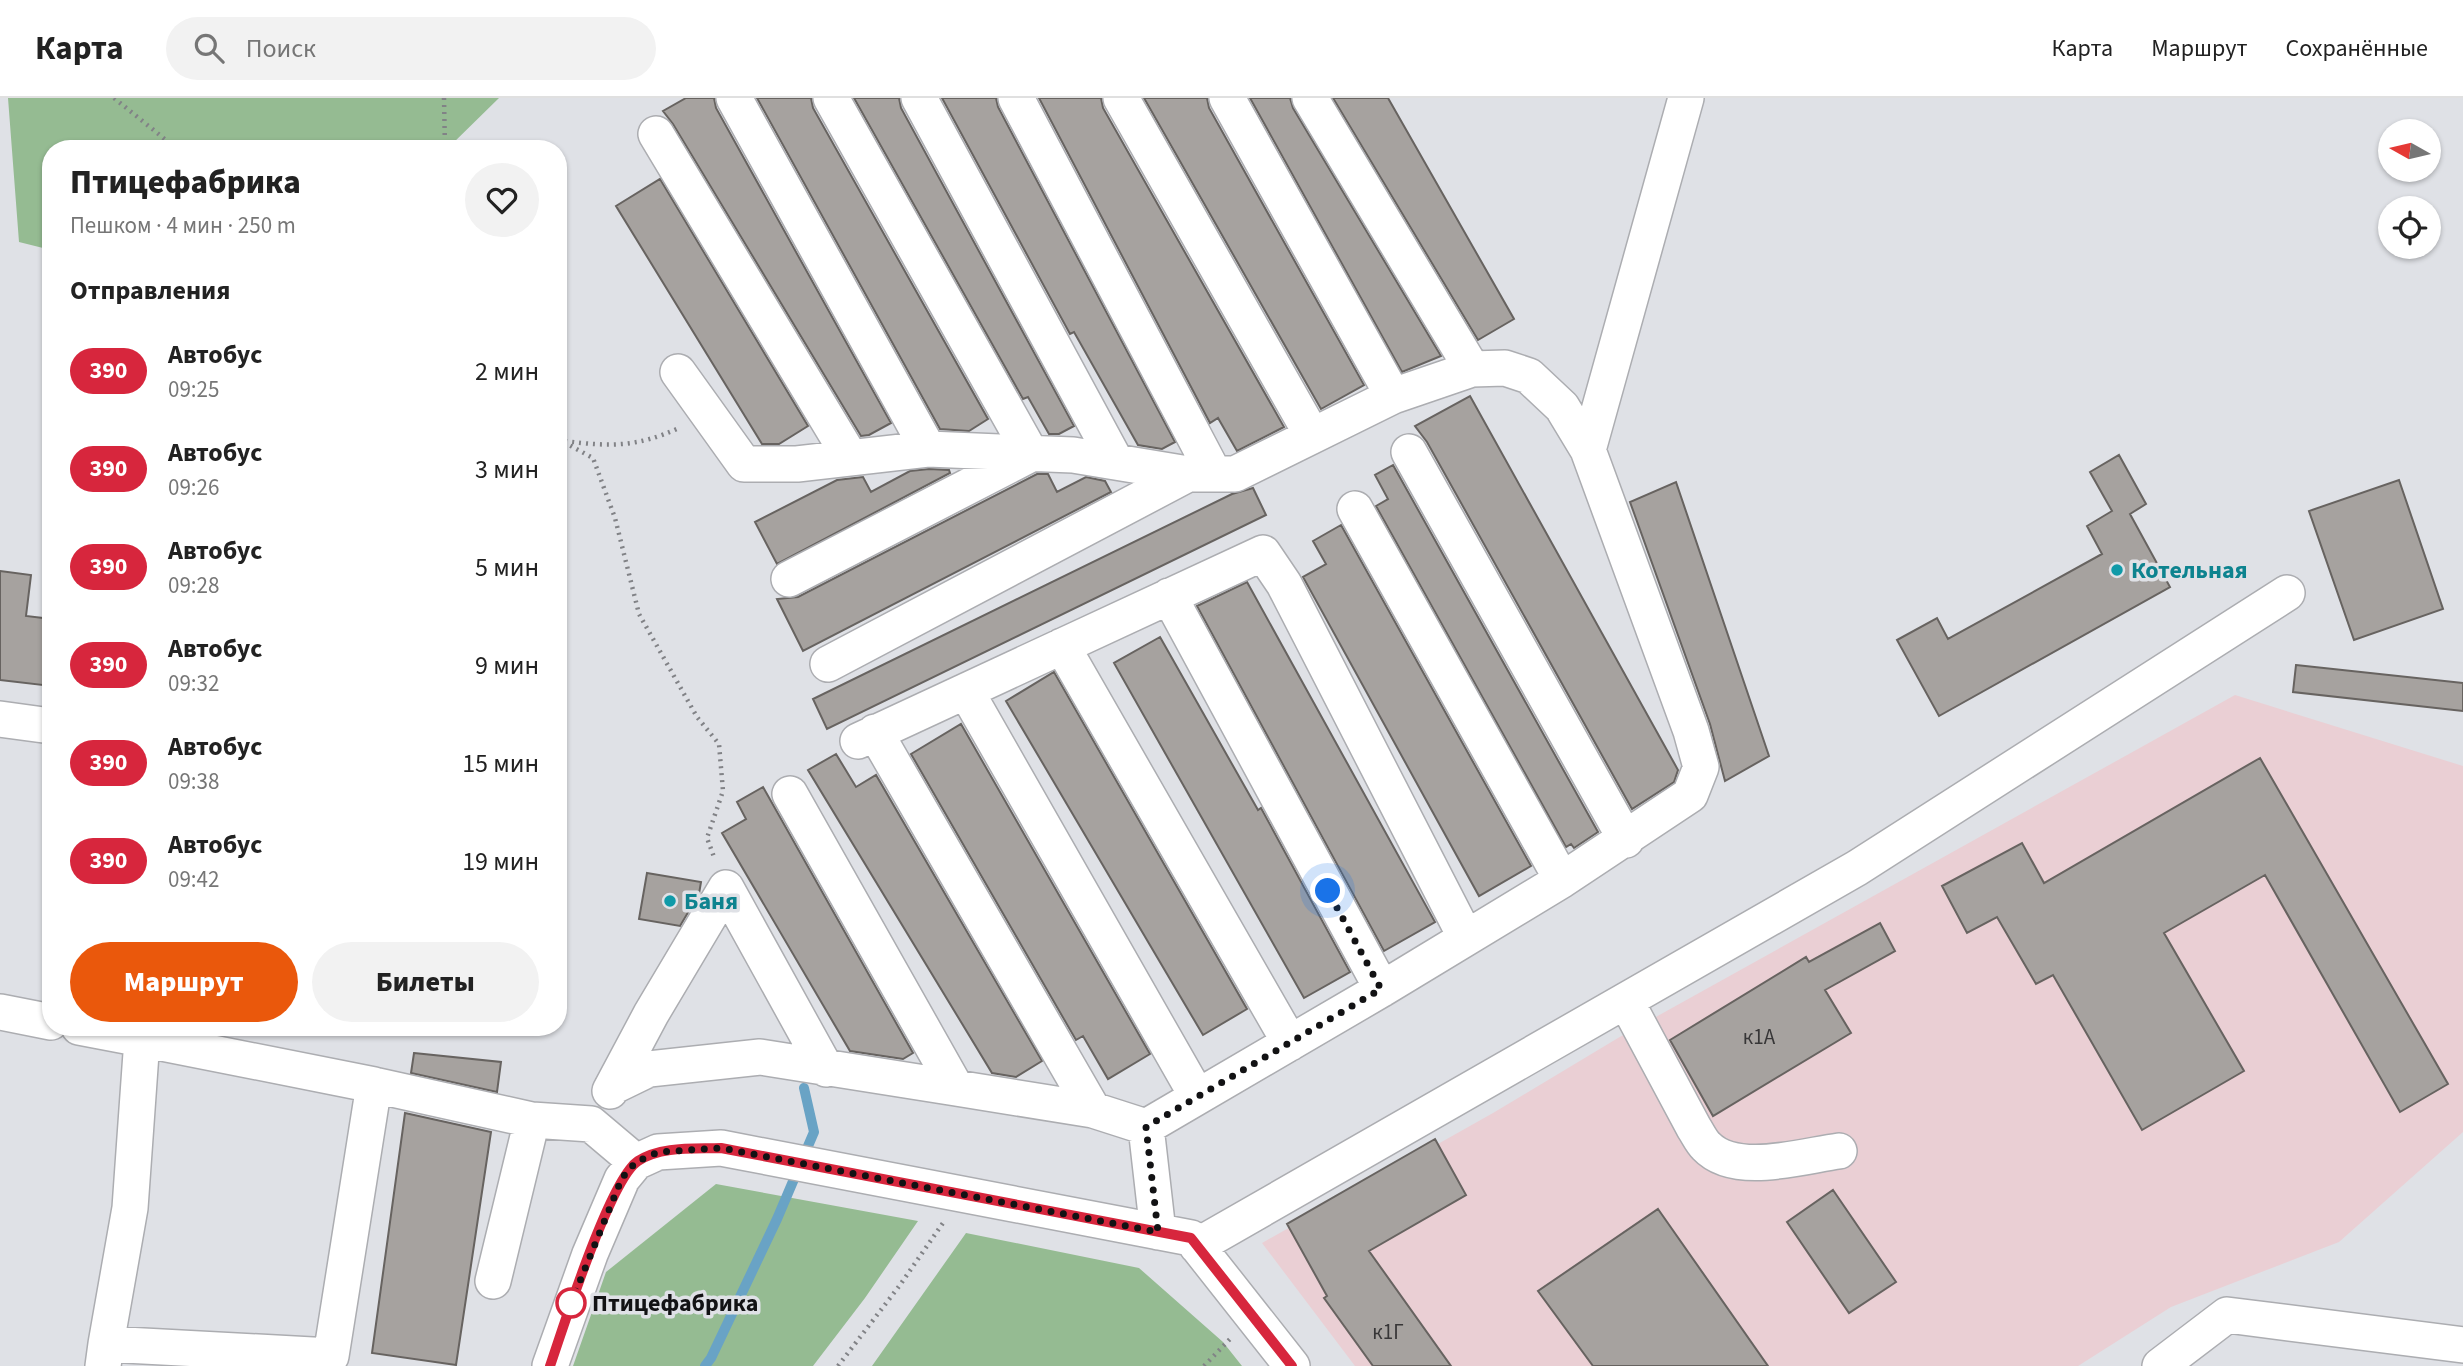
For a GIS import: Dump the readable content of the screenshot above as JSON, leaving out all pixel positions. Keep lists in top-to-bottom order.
{
  "places": ["Котельная", "Баня", "Птицефабрика"],
  "lines": ["bus line 390"],
  "house_numbers": ["к1А", "к1Г"],
  "north": "left",
  "page": {
    "header": "Карта",
    "search": "Поиск",
    "nav": ["Карта", "Маршрут", "Сохранённые"],
    "heading": [
      ["Птицефабрика", "Пешком · 4 мин · 250 m"],
      "Отправления"
    ],
    "list": [
      {
        "mark": "390",
        "name": "Автобус",
        "note": "09:25",
        "value": "2 мин"
      },
      {
        "mark": "390",
        "name": "Автобус",
        "note": "09:26",
        "value": "3 мин"
      },
      {
        "mark": "390",
        "name": "Автобус",
        "note": "09:28",
        "value": "5 мин"
      },
      {
        "mark": "390",
        "name": "Автобус",
        "note": "09:32",
        "value": "9 мин"
      },
      {
        "mark": "390",
        "name": "Автобус",
        "note": "09:38",
        "value": "15 мин"
      },
      {
        "mark": "390",
        "name": "Автобус",
        "note": "09:42",
        "value": "19 мин"
      }
    ],
    "buttons": ["Маршрут", "Билеты"]
  }
}
